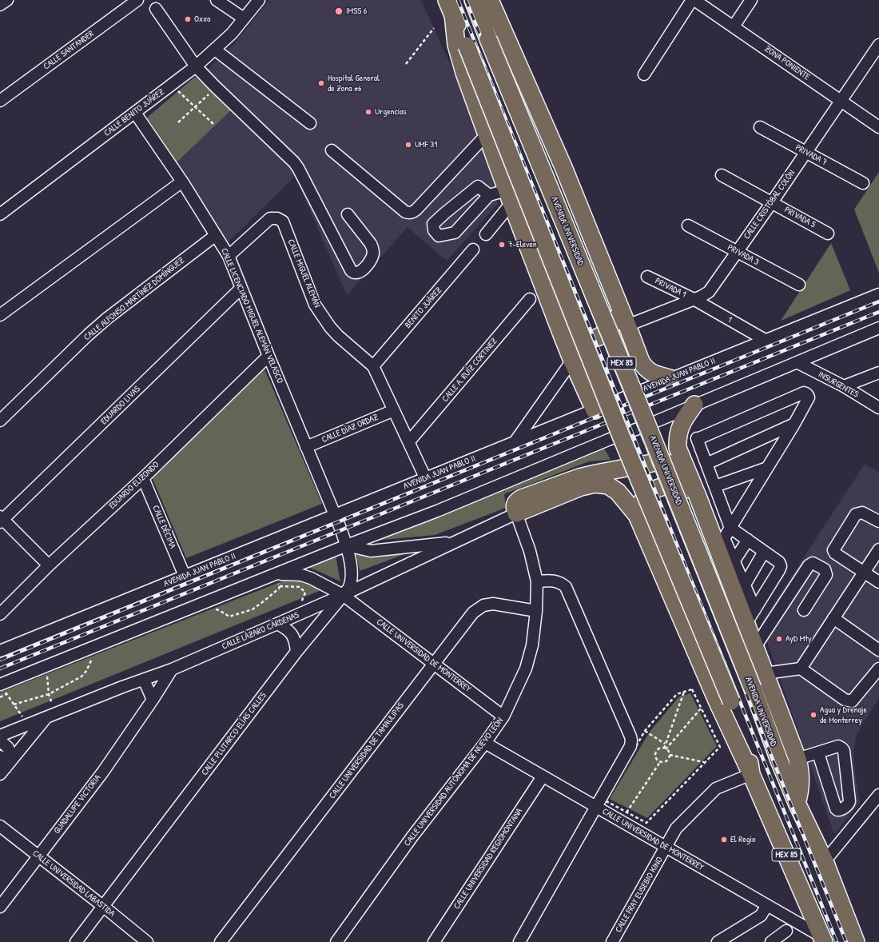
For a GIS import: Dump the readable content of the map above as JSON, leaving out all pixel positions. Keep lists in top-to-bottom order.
{
  "streets": {
    "highway": ["AVENIDA UNIVERSIDAD", "MEX 85"],
    "street": [
      "CALLE SANTANDER",
      "ZONA PONIENTE",
      "CALLE BENITO JUÁREZ",
      "PRIVADA 7",
      "CALLE CRISTÓBAL COLÓN",
      "PRIVADA 5",
      "PRIVADA 3",
      "CALLE MIGUEL ALEMÁN",
      "PRIVADA 1",
      "CALLE ALFONSO MARTÍNEZ DOMÍNGUEZ",
      "BENITO JUÁREZ",
      "CALLE LICENCIADO MIGUEL ALEMÁN VELASCO",
      "1",
      "CALLE A. RUÍZ CORTINEZ",
      "AVENIDA JUAN PABLO II",
      "INSURGENTES",
      "EDUARDO LIVAS",
      "CALLE DÍAZ ORDAZ",
      "EDUARDO ELIZONDO",
      "CALLE DÉCIMA",
      "CALLE LÁZARO CÁRDENAS",
      "CALLE UNIVERSIDAD DE MONTERREY",
      "CALLE PLUTARCO ELÍAS CALLES",
      "CALLE UNIVERSIDAD DE TAMAULIPAS",
      "CALLE UNIVERSIDAD AUTÓNOMA DE NUEVO LEÓN",
      "GUADALUPE VICTORIA",
      "CALLE UNIVERSIDAD REGIOMONTANA",
      "CALLE UNIVERSIDAD LABASTIDA",
      "CALLE FRAY EUSEBIO KINO"
    ]
  },
  "crossings": [
    ["ZONA PONIENTE", "CALLE CRISTÓBAL COLÓN"],
    ["CALLE BENITO JUÁREZ", "CALLE LICENCIADO MIGUEL ALEMÁN VELASCO"],
    ["PRIVADA 7", "CALLE CRISTÓBAL COLÓN"],
    ["CALLE CRISTÓBAL COLÓN", "PRIVADA 5"],
    ["CALLE CRISTÓBAL COLÓN", "PRIVADA 3"],
    ["CALLE CRISTÓBAL COLÓN", "PRIVADA 1"],
    ["CALLE CRISTÓBAL COLÓN", "1"],
    ["CALLE MIGUEL ALEMÁN", "BENITO JUÁREZ"],
    ["CALLE MIGUEL ALEMÁN", "CALLE LICENCIADO MIGUEL ALEMÁN VELASCO"],
    ["CALLE MIGUEL ALEMÁN", "CALLE A. RUÍZ CORTINEZ"],
    ["CALLE MIGUEL ALEMÁN", "AVENIDA JUAN PABLO II"],
    ["CALLE MIGUEL ALEMÁN", "CALLE DÍAZ ORDAZ"],
    ["PRIVADA 1", "1"],
    ["CALLE ALFONSO MARTÍNEZ DOMÍNGUEZ", "CALLE LICENCIADO MIGUEL ALEMÁN VELASCO"],
    ["CALLE LICENCIADO MIGUEL ALEMÁN VELASCO", "AVENIDA JUAN PABLO II"],
    ["CALLE LICENCIADO MIGUEL ALEMÁN VELASCO", "EDUARDO LIVAS"],
    ["CALLE LICENCIADO MIGUEL ALEMÁN VELASCO", "CALLE DÍAZ ORDAZ"],
    ["CALLE LICENCIADO MIGUEL ALEMÁN VELASCO", "EDUARDO ELIZONDO"],
    ["CALLE LICENCIADO MIGUEL ALEMÁN VELASCO", "CALLE PLUTARCO ELÍAS CALLES"],
    ["1", "AVENIDA JUAN PABLO II"],
    ["MEX 85", "CALLE UNIVERSIDAD DE MONTERREY"],
    ["MEX 85", "CALLE FRAY EUSEBIO KINO"],
    ["AVENIDA JUAN PABLO II", "CALLE DÉCIMA"],
    ["AVENIDA JUAN PABLO II", "CALLE PLUTARCO ELÍAS CALLES"],
    ["EDUARDO ELIZONDO", "CALLE DÉCIMA"],
    ["CALLE LÁZARO CÁRDENAS", "CALLE UNIVERSIDAD DE MONTERREY"],
    ["CALLE LÁZARO CÁRDENAS", "CALLE PLUTARCO ELÍAS CALLES"],
    ["CALLE LÁZARO CÁRDENAS", "CALLE UNIVERSIDAD AUTÓNOMA DE NUEVO LEÓN"],
    ["CALLE LÁZARO CÁRDENAS", "GUADALUPE VICTORIA"],
    ["CALLE UNIVERSIDAD DE MONTERREY", "CALLE PLUTARCO ELÍAS CALLES"],
    ["CALLE UNIVERSIDAD DE MONTERREY", "CALLE UNIVERSIDAD DE TAMAULIPAS"],
    ["CALLE UNIVERSIDAD DE MONTERREY", "CALLE UNIVERSIDAD AUTÓNOMA DE NUEVO LEÓN"],
    ["CALLE UNIVERSIDAD DE MONTERREY", "CALLE UNIVERSIDAD REGIOMONTANA"],
    ["CALLE UNIVERSIDAD DE MONTERREY", "CALLE FRAY EUSEBIO KINO"],
    ["CALLE PLUTARCO ELÍAS CALLES", "CALLE UNIVERSIDAD LABASTIDA"],
    ["CALLE UNIVERSIDAD DE TAMAULIPAS", "CALLE UNIVERSIDAD AUTÓNOMA DE NUEVO LEÓN"],
    ["GUADALUPE VICTORIA", "CALLE UNIVERSIDAD LABASTIDA"]
  ],
  "places": [
    "IMSS 6",
    "Oxxo",
    "Hospital General de Zona #6",
    "Urgencias",
    "UMF 31",
    "7-Eleven",
    "AyD Mty",
    "Agua y Drenaje de Monterrey",
    "El Regio"
  ]
}
